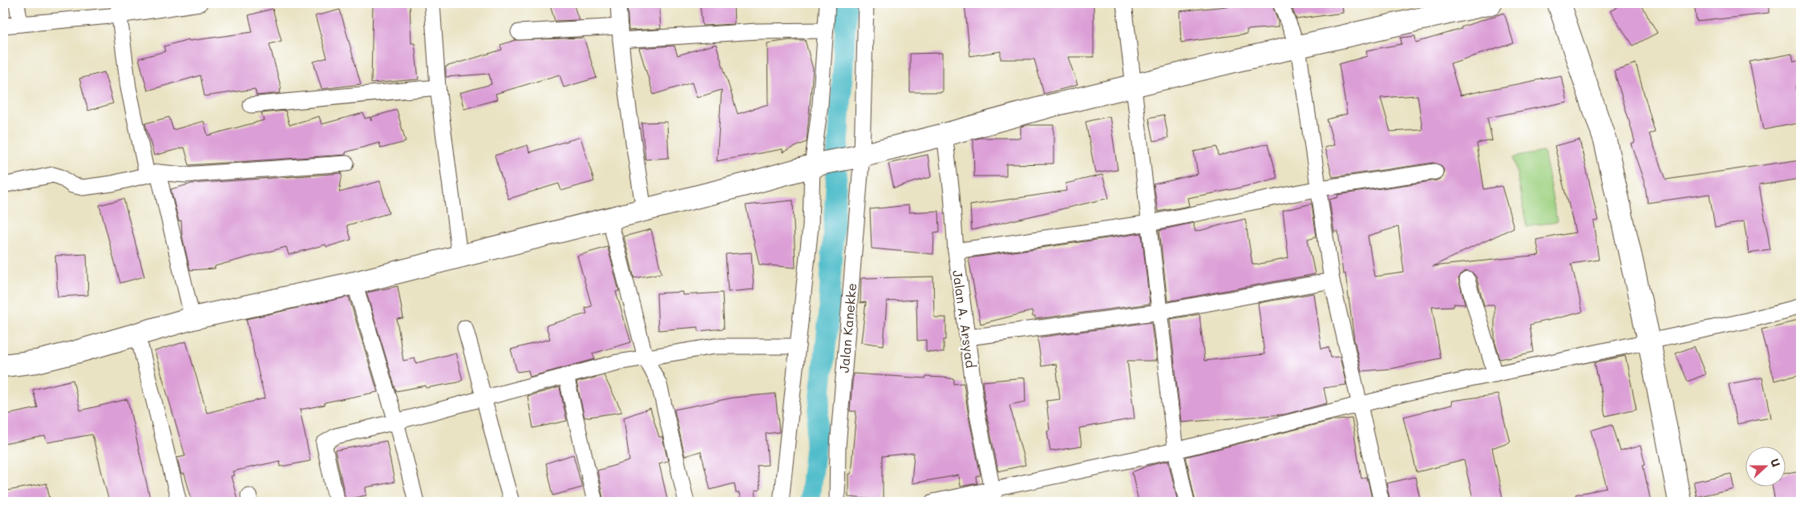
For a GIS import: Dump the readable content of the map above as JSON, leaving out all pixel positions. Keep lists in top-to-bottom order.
{
  "streets": {
    "street": ["Jalan A. Arsyad", "Jalan Kanekke"]
  },
  "north": "right"
}
